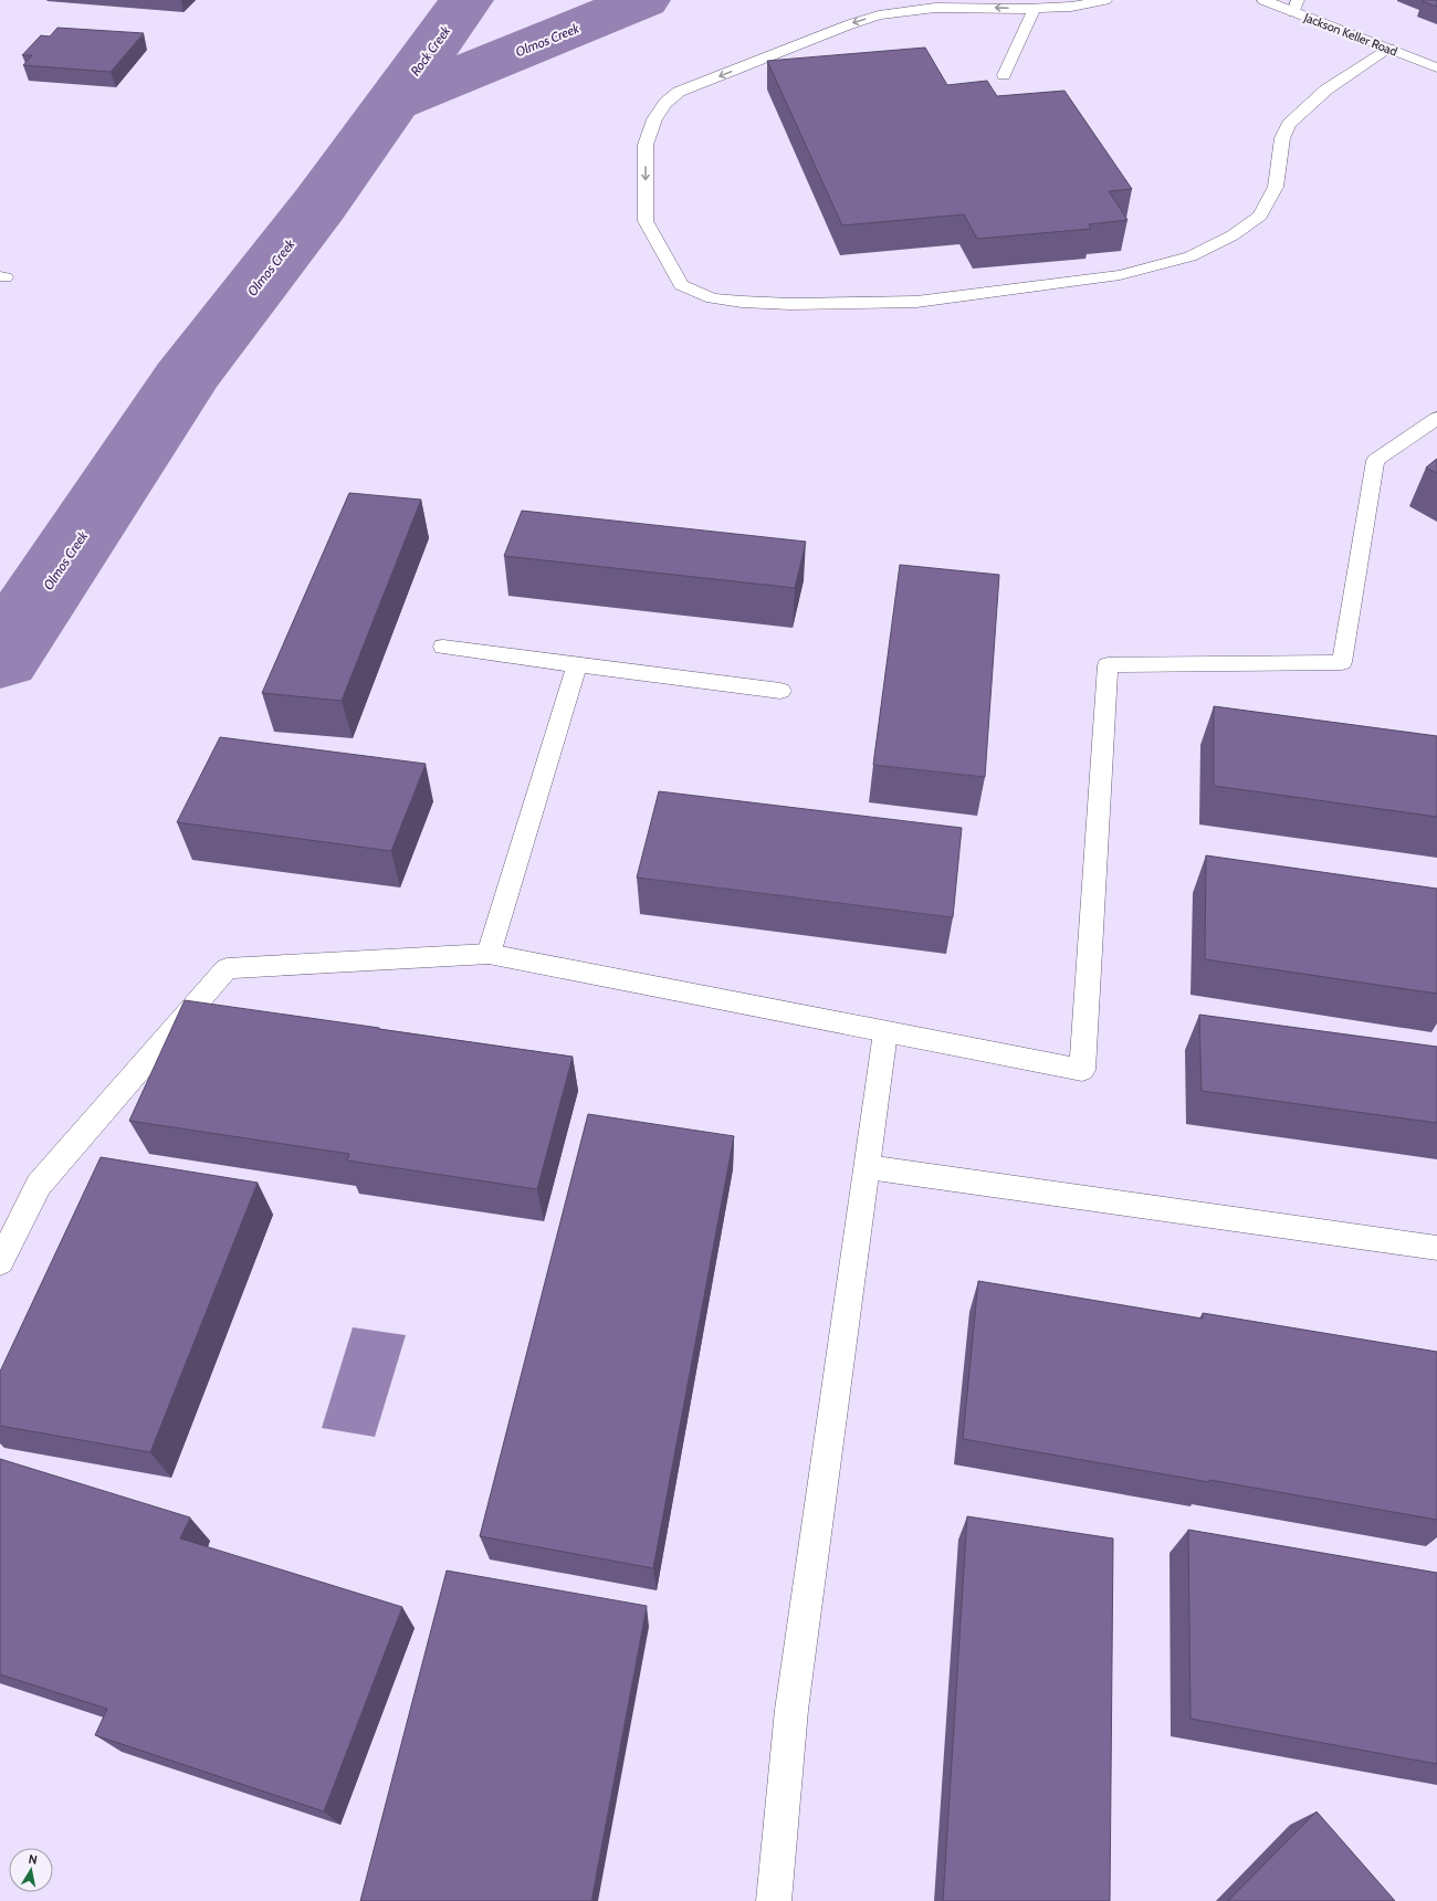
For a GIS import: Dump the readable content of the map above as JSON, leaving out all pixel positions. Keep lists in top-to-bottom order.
{
  "streets": {
    "street": ["Jackson Keller Road"]
  },
  "water": ["Olmos Creek", "Rock Creek"],
  "north": "top"
}
